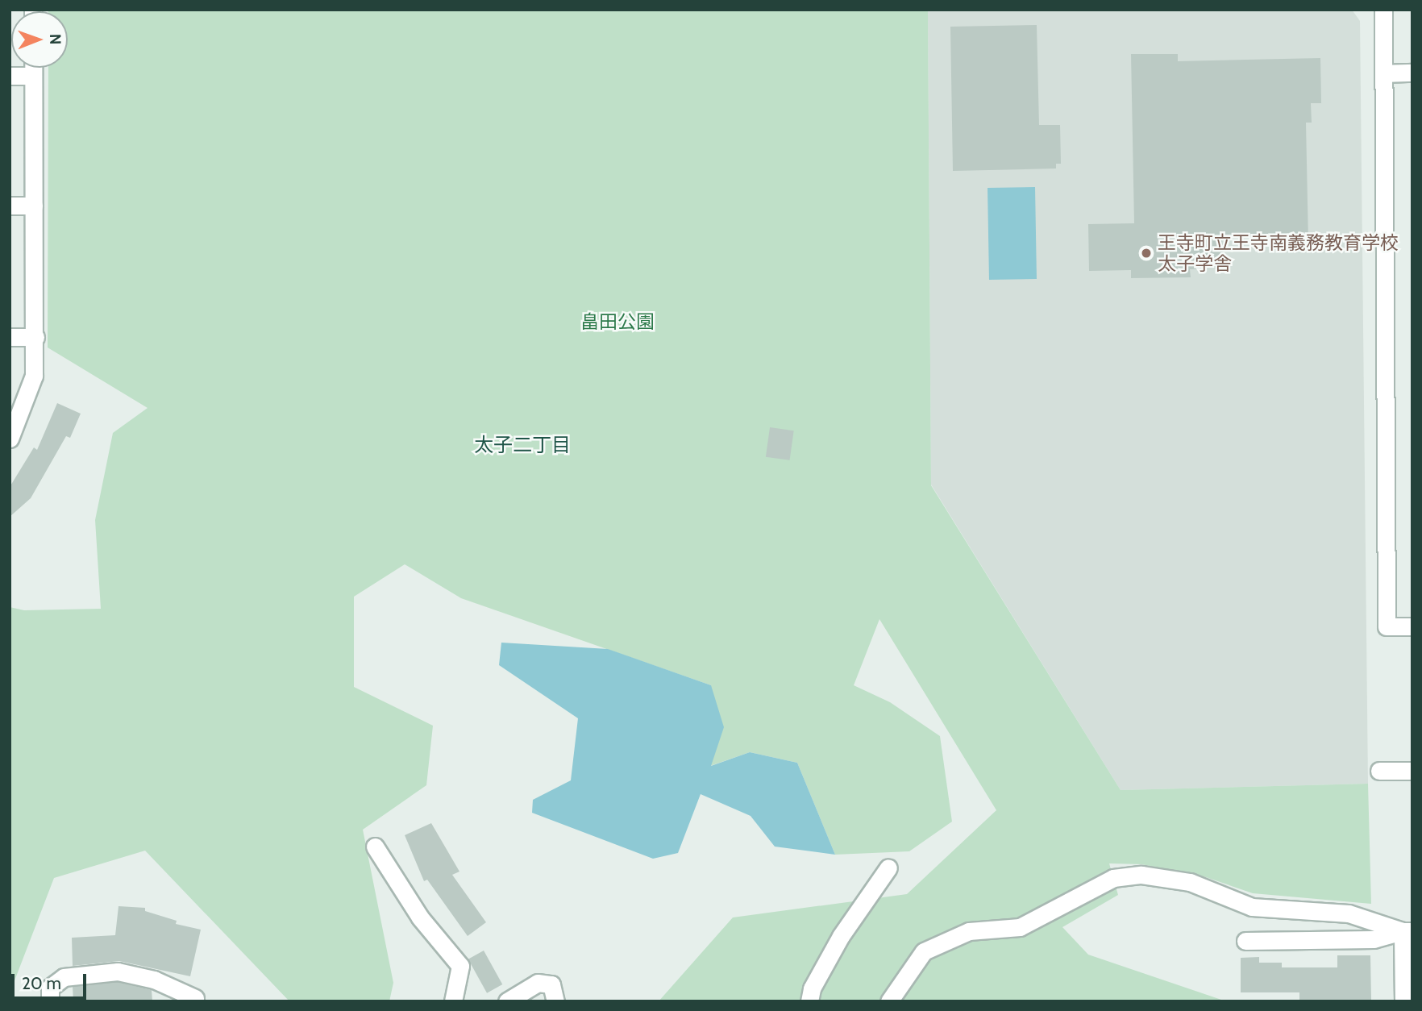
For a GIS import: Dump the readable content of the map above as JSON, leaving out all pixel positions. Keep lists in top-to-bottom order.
{
  "districts": ["太子二丁目"],
  "parks": ["畠田公園"],
  "places": ["王寺町立王寺南義務教育学校 太子学舎"],
  "scale_bar": "20 m",
  "north": "right"
}
